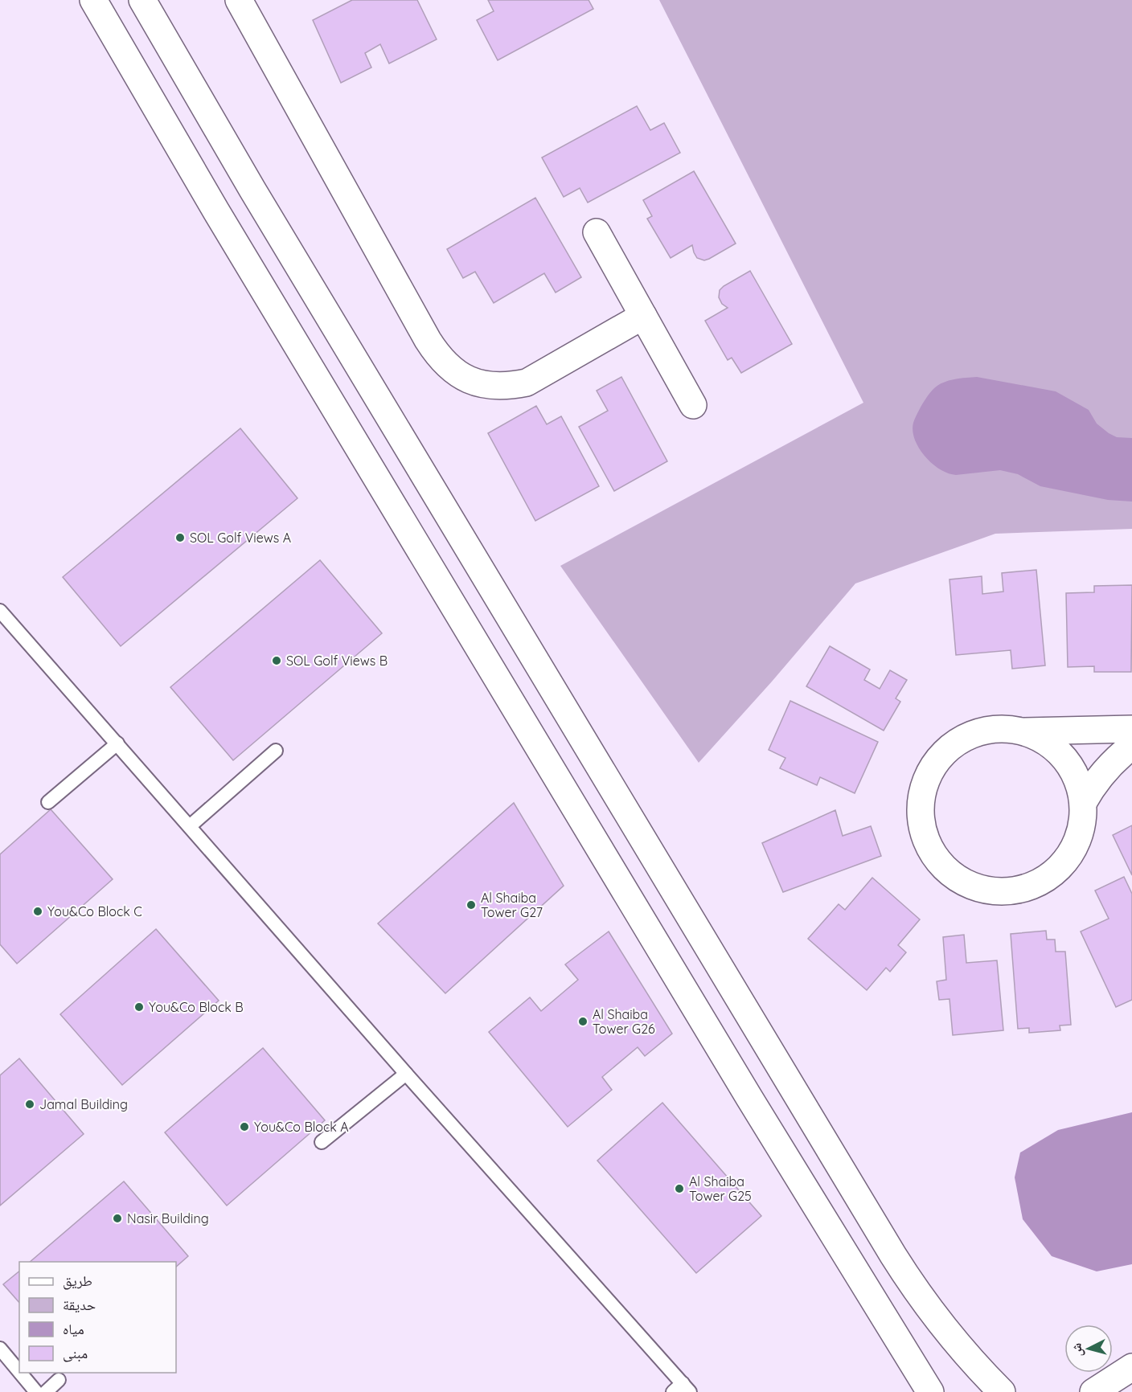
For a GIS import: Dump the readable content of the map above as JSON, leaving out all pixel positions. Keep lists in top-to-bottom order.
{
  "places": [
    "SOL Golf Views A",
    "SOL Golf Views B",
    "Al Shaiba Tower G27",
    "You&Co Block C",
    "You&Co Block B",
    "Al Shaiba Tower G26",
    "Jamal Building",
    "You&Co Block A",
    "Al Shaiba Tower G25",
    "Nasir Building"
  ],
  "legend": [
    "طريق",
    "حديقة",
    "مياه",
    "مبنى"
  ],
  "north": "left"
}
